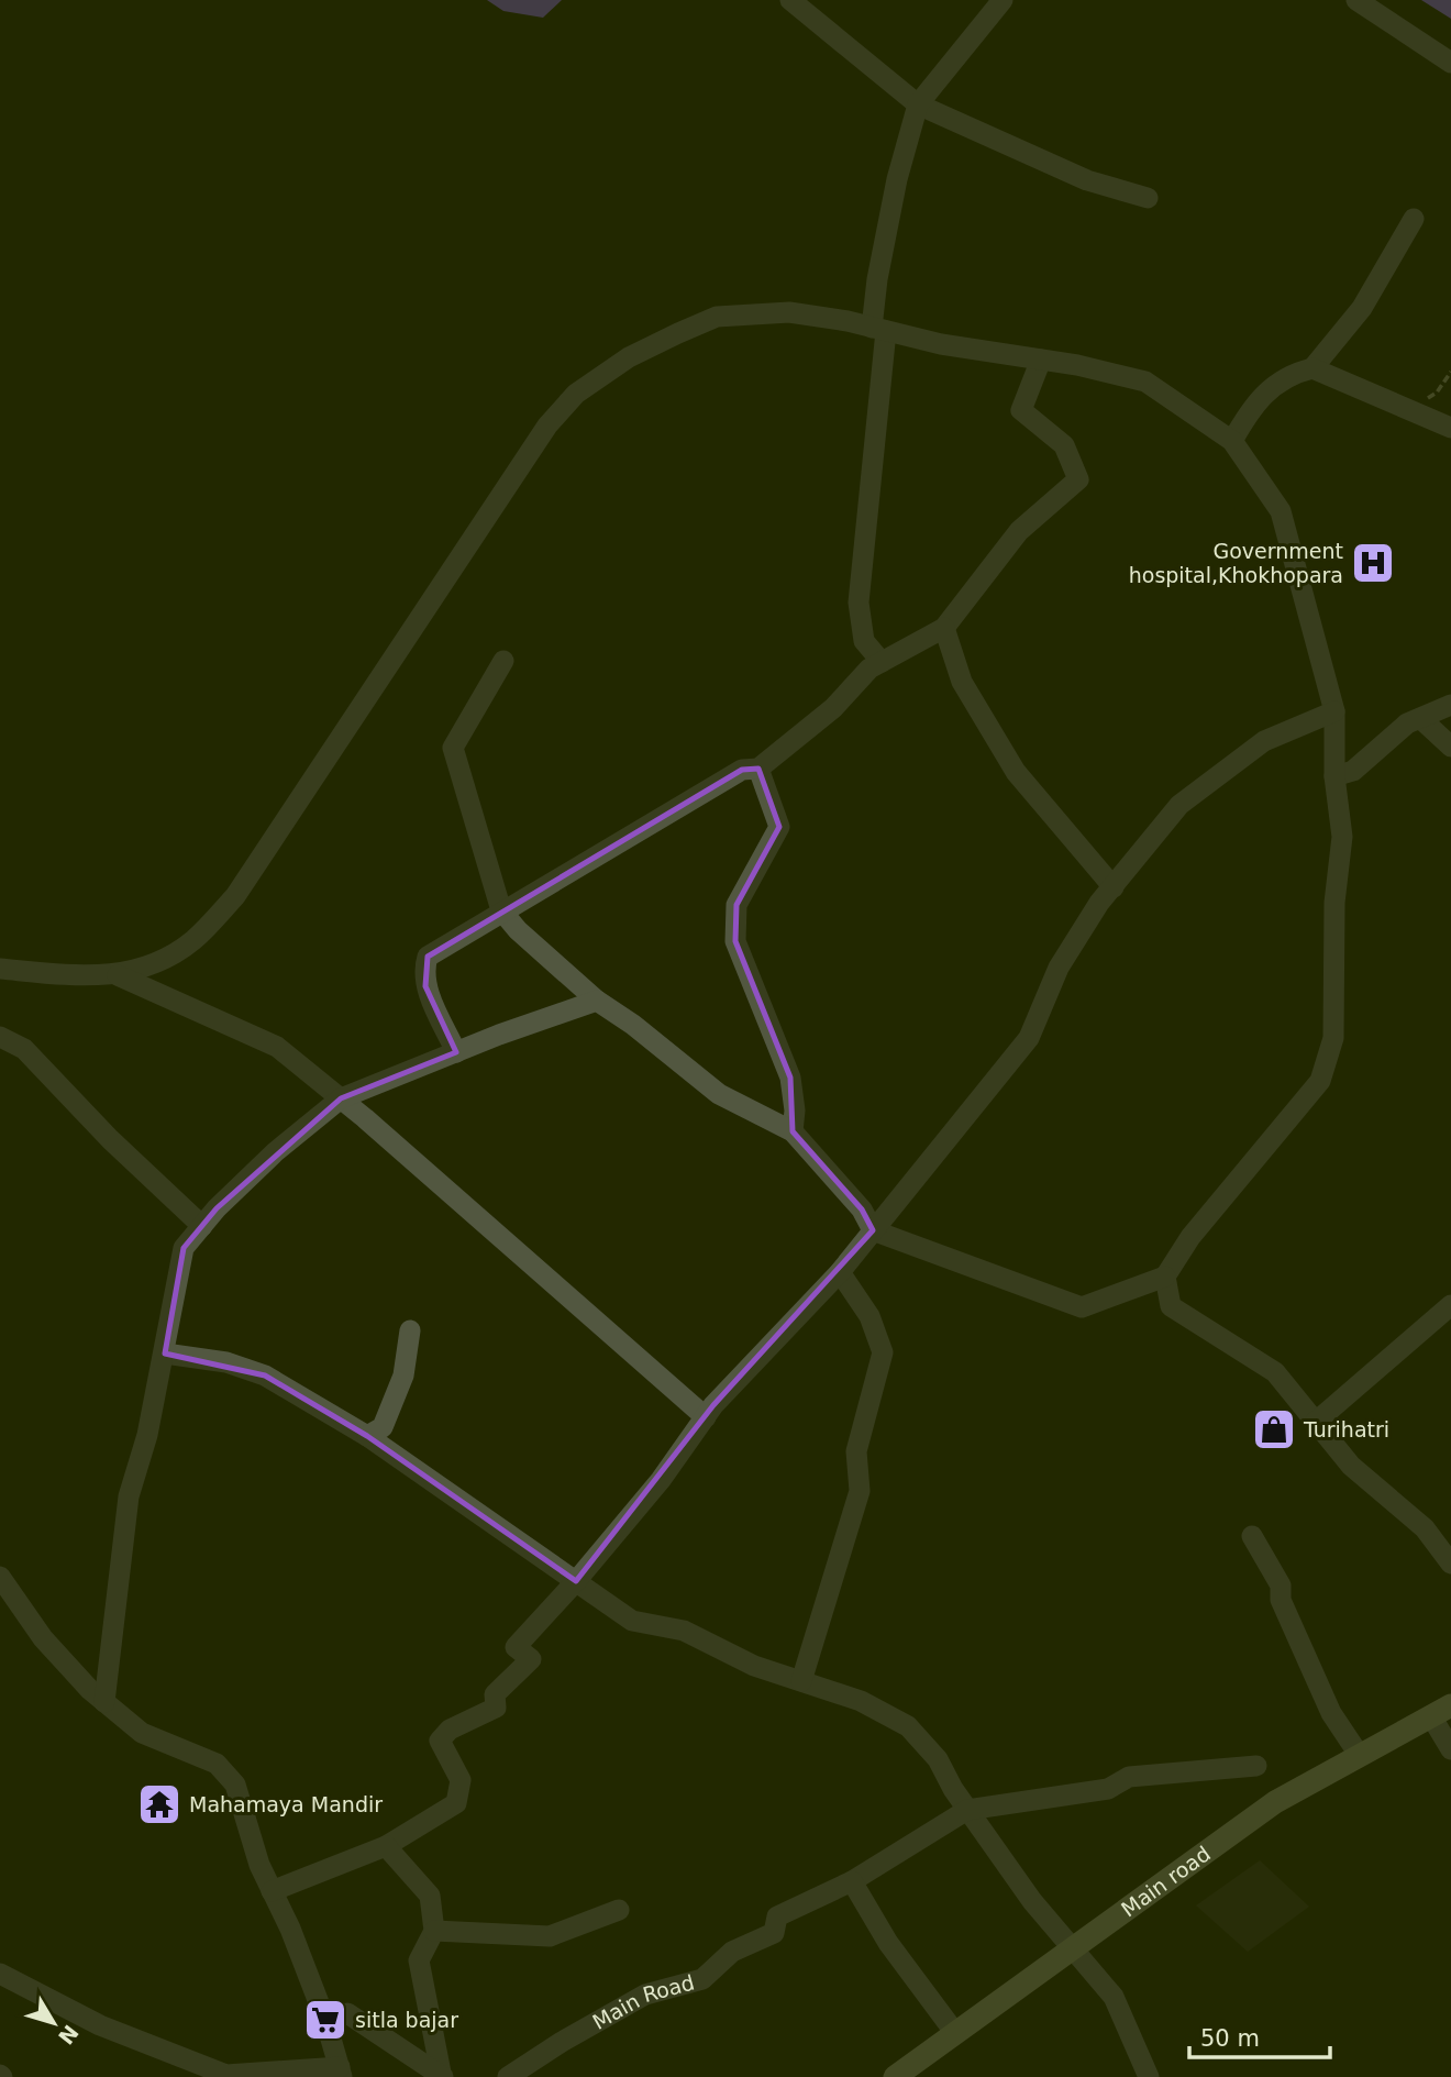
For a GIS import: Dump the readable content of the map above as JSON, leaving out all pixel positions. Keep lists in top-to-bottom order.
{
  "streets": {
    "street": ["Main road", "Main Road"]
  },
  "places": {
    "hospital": ["Government hospital,Khokhopara"],
    "shop": ["Turihatri"],
    "temple": ["Mahamaya Mandir"],
    "supermarket": ["sitla bajar"]
  },
  "scale_bar": "50 m",
  "north": "bottom right"
}
